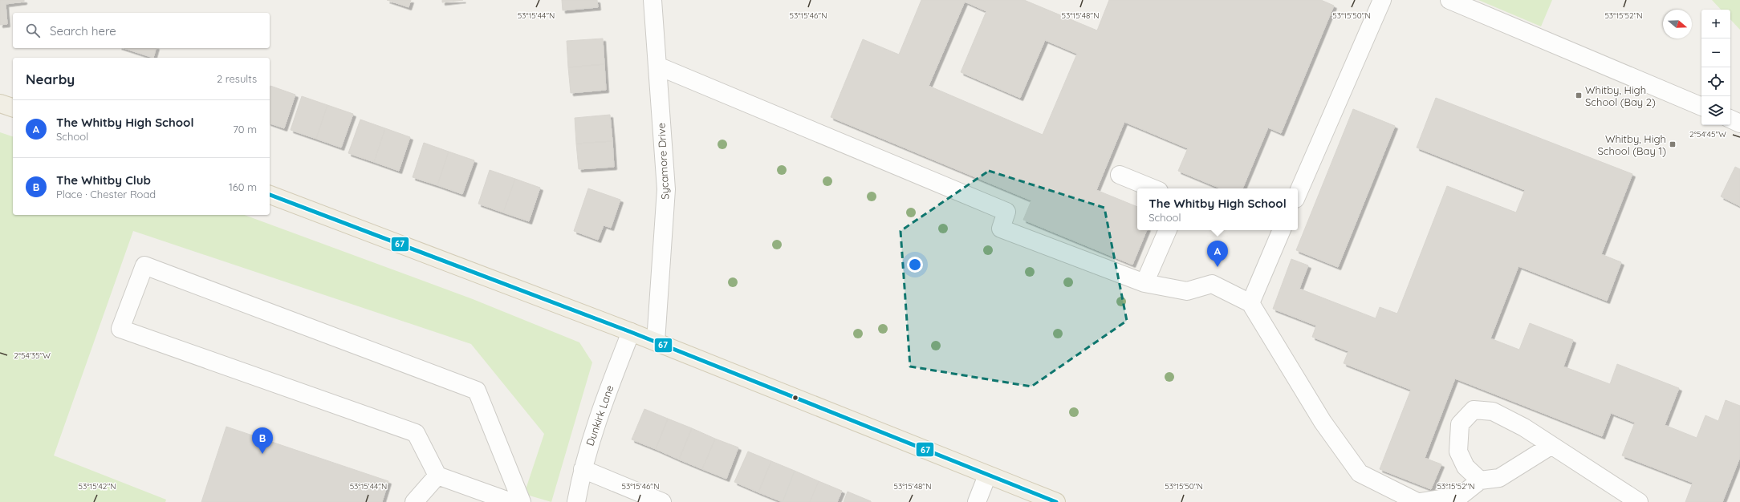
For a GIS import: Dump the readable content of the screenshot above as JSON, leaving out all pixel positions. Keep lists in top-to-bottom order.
{
  "streets": {
    "street": ["Sycamore Drive", "Dunkirk Lane"]
  },
  "places": {
    "transit": ["Whitby, High School (Bay 2)", "Whitby, High School (Bay 1)"]
  },
  "lines": ["transit line 67"],
  "north": "right",
  "page": {
    "map_buttons": ["+", "−"],
    "search": "Search here",
    "heading": ["Nearby", "2 results"],
    "list": [
      {
        "mark": "A",
        "name": "The Whitby High School",
        "note": "School",
        "value": "70 m"
      },
      {
        "mark": "B",
        "name": "The Whitby Club",
        "note": "Place · Chester Road",
        "value": "160 m"
      }
    ],
    "popup": ["The Whitby High School", "School"],
    "pins": ["A", "B"]
  },
  "coordinates": [
    "53°15'44\"N",
    "53°15'46\"N",
    "53°15'48\"N",
    "53°15'50\"N",
    "53°15'52\"N",
    "2°54'45\"W",
    "2°54'35\"W",
    "53°15'42\"N"
  ]
}
